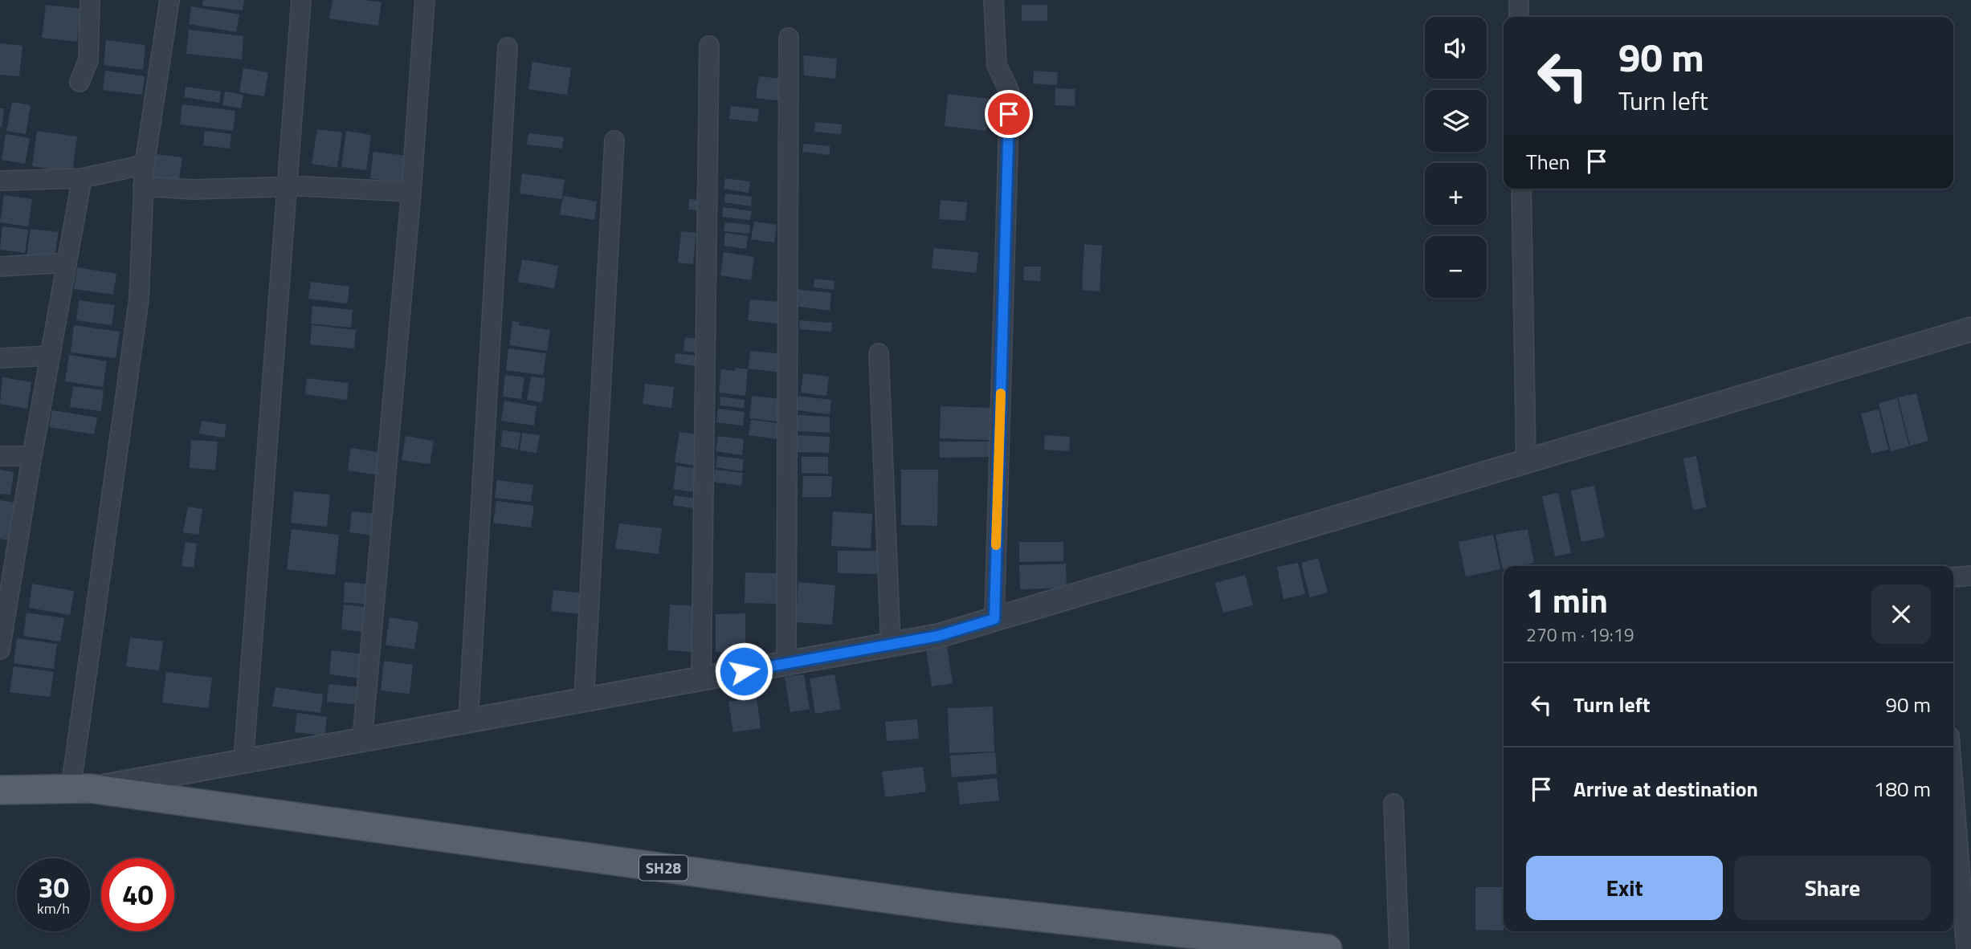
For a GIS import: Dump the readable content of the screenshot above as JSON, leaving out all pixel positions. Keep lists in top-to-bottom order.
{
  "streets": {
    "main road": ["SH28"]
  },
  "page": {
    "map_buttons": ["+", "−"],
    "turn": ["90 m", "Turn left"],
    "then": "Then",
    "heading": ["1 min", "270 m · 19:19"],
    "list": [
      {
        "name": "Turn left",
        "value": "90 m"
      },
      {
        "name": "Arrive at destination",
        "value": "180 m"
      }
    ],
    "buttons": ["Exit", "Share"],
    "speed": "30 km/h",
    "limit": "40"
  }
}
